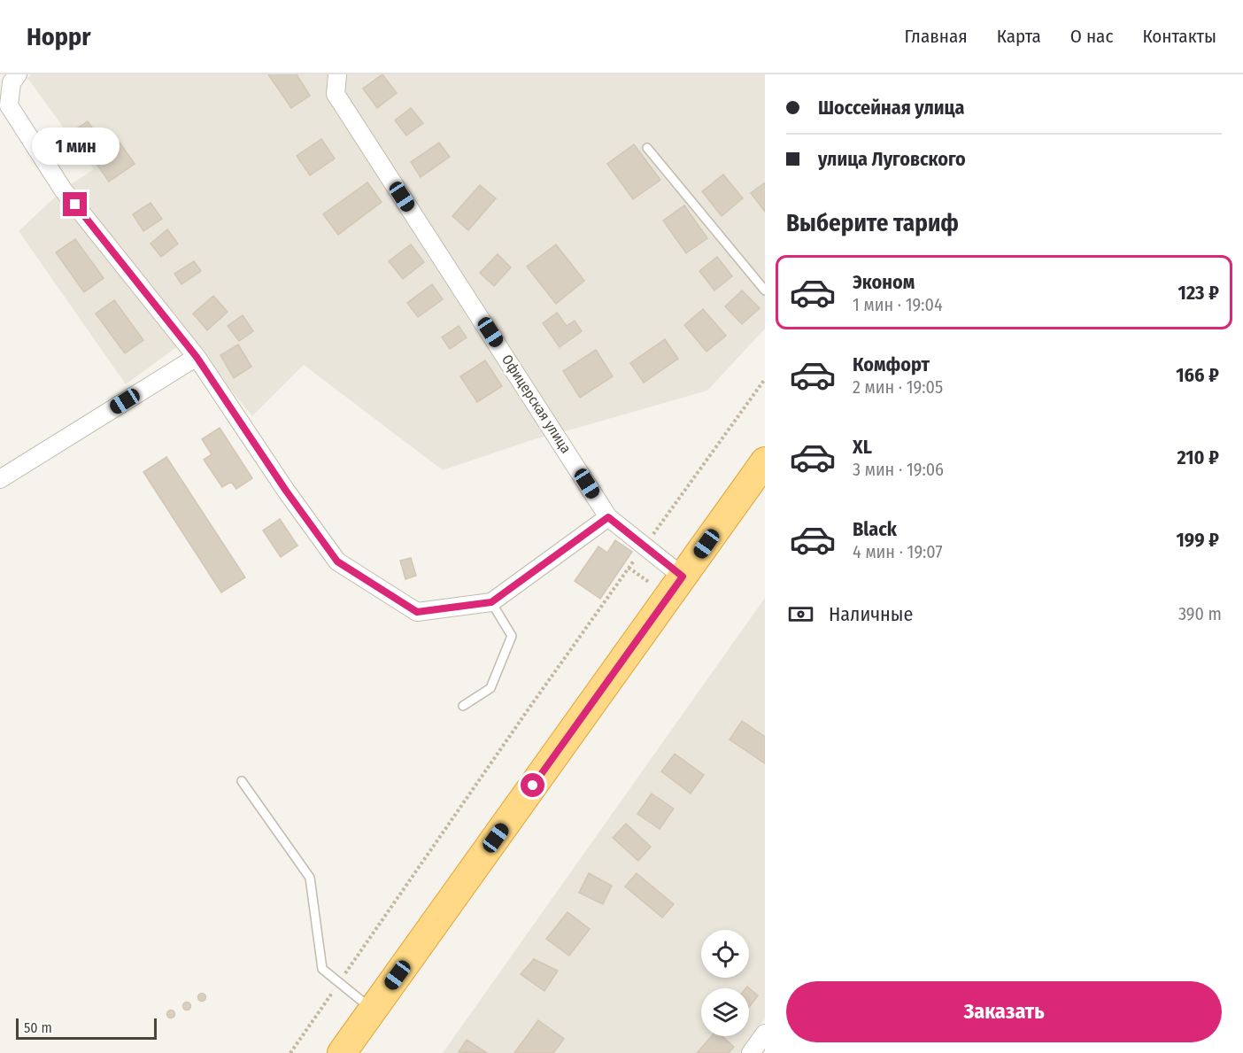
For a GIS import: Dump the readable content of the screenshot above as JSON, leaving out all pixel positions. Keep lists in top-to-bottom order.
{
  "streets": {
    "street": ["Офицерская улица"]
  },
  "scale_bar": "50 m",
  "page": {
    "header": "Hoppr",
    "nav": [
      "Главная",
      "Карта",
      "О нас",
      "Контакты"
    ],
    "banner": ["Шоссейная улица", "улица Луговского"],
    "bubble": "1 мин",
    "heading": "Выберите тариф",
    "list": [
      {
        "name": "Эконом",
        "note": "1 мин · 19:04",
        "value": "123 ₽"
      },
      {
        "name": "Комфорт",
        "note": "2 мин · 19:05",
        "value": "166 ₽"
      },
      {
        "name": "XL",
        "note": "3 мин · 19:06",
        "value": "210 ₽"
      },
      {
        "name": "Black",
        "note": "4 мин · 19:07",
        "value": "199 ₽"
      }
    ],
    "pay": ["Наличные", "390 m"],
    "buttons": "Заказать",
    "scale": "50 m"
  }
}
